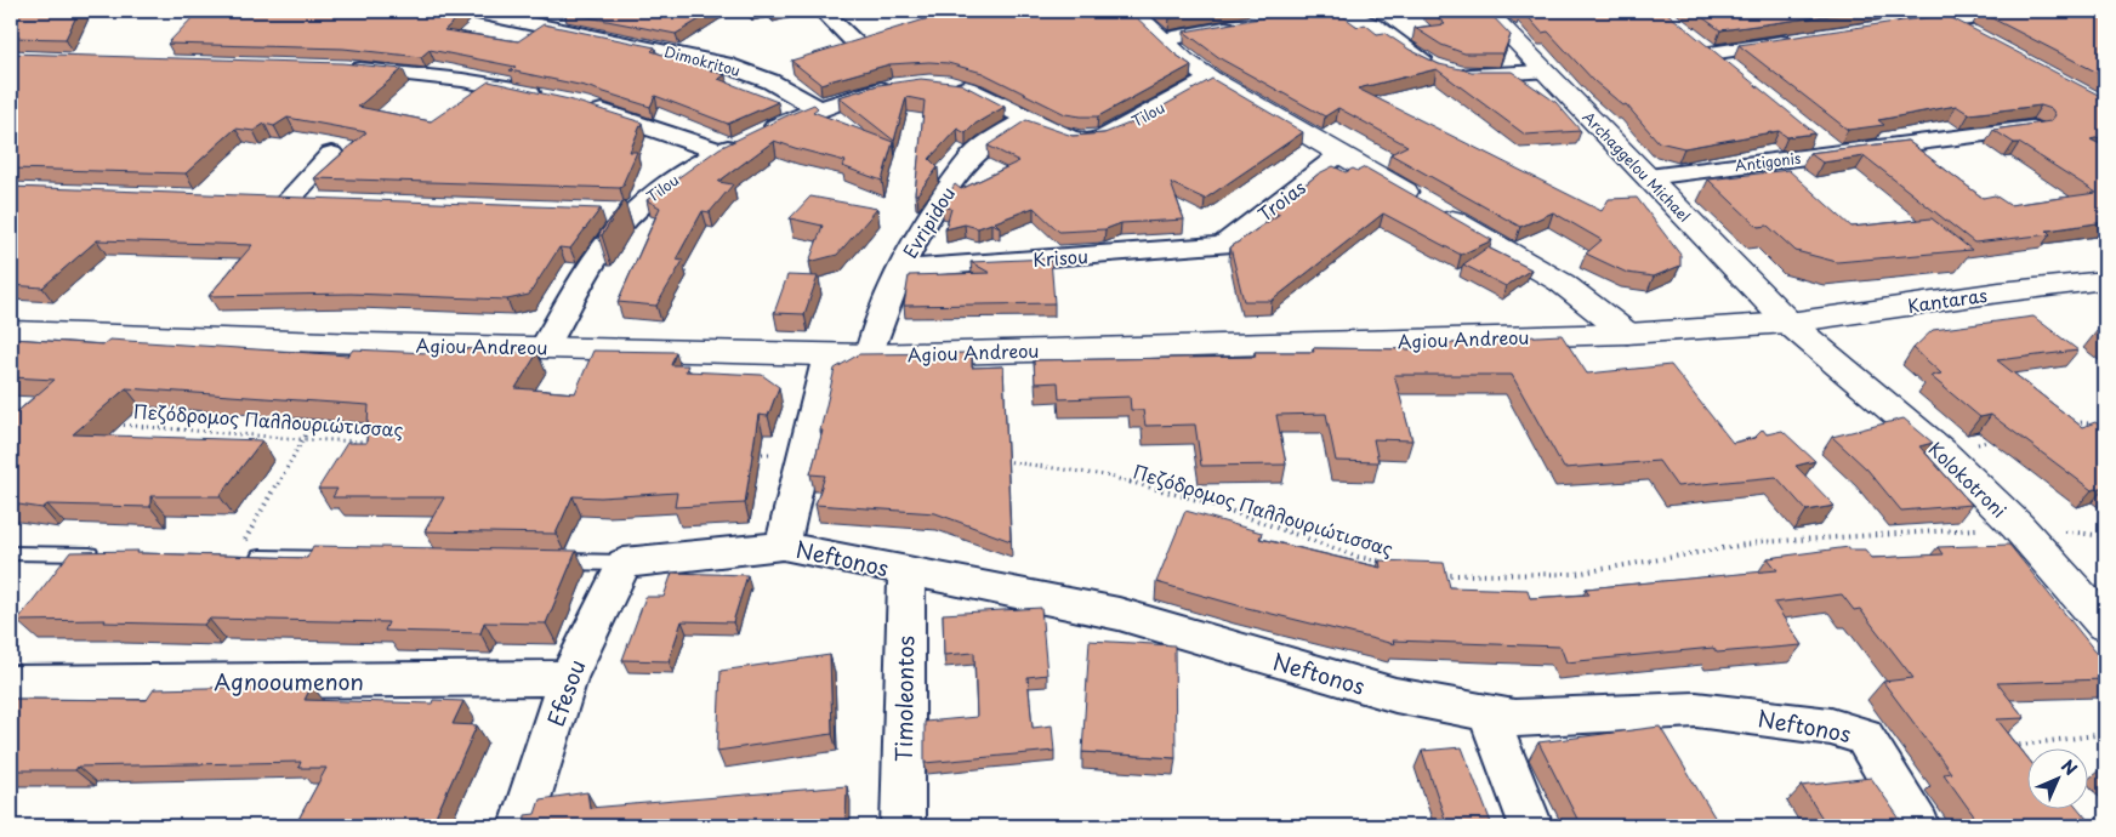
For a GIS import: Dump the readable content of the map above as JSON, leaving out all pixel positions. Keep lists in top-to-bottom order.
{
  "streets": {
    "main road": [
      "Archaggelou Michael",
      "Kantaras",
      "Agiou Andreou",
      "Kolokotroni"
    ],
    "street": [
      "Dimokritou",
      "Tilou",
      "Antigonis",
      "Troias",
      "Evripidou",
      "Krisou",
      "Neftonos",
      "Agnooumenon",
      "Efesou",
      "Timoleontos"
    ],
    "path": ["Πεζόδρομος Παλλουριώτισσας"]
  },
  "crossings": [
    ["Dimokritou", "Tilou"],
    ["Tilou", "Evripidou"],
    ["Tilou", "Agiou Andreou"],
    ["Antigonis", "Archaggelou Michael"],
    ["Archaggelou Michael", "Kantaras"],
    ["Archaggelou Michael", "Agiou Andreou"],
    ["Archaggelou Michael", "Kolokotroni"],
    ["Troias", "Krisou"],
    ["Evripidou", "Krisou"],
    ["Evripidou", "Agiou Andreou"],
    ["Kantaras", "Agiou Andreou"],
    ["Kantaras", "Kolokotroni"],
    ["Agiou Andreou", "Kolokotroni"],
    ["Agiou Andreou", "Neftonos"],
    ["Neftonos", "Efesou"],
    ["Neftonos", "Timoleontos"],
    ["Agnooumenon", "Efesou"]
  ],
  "north": "top right"
}
